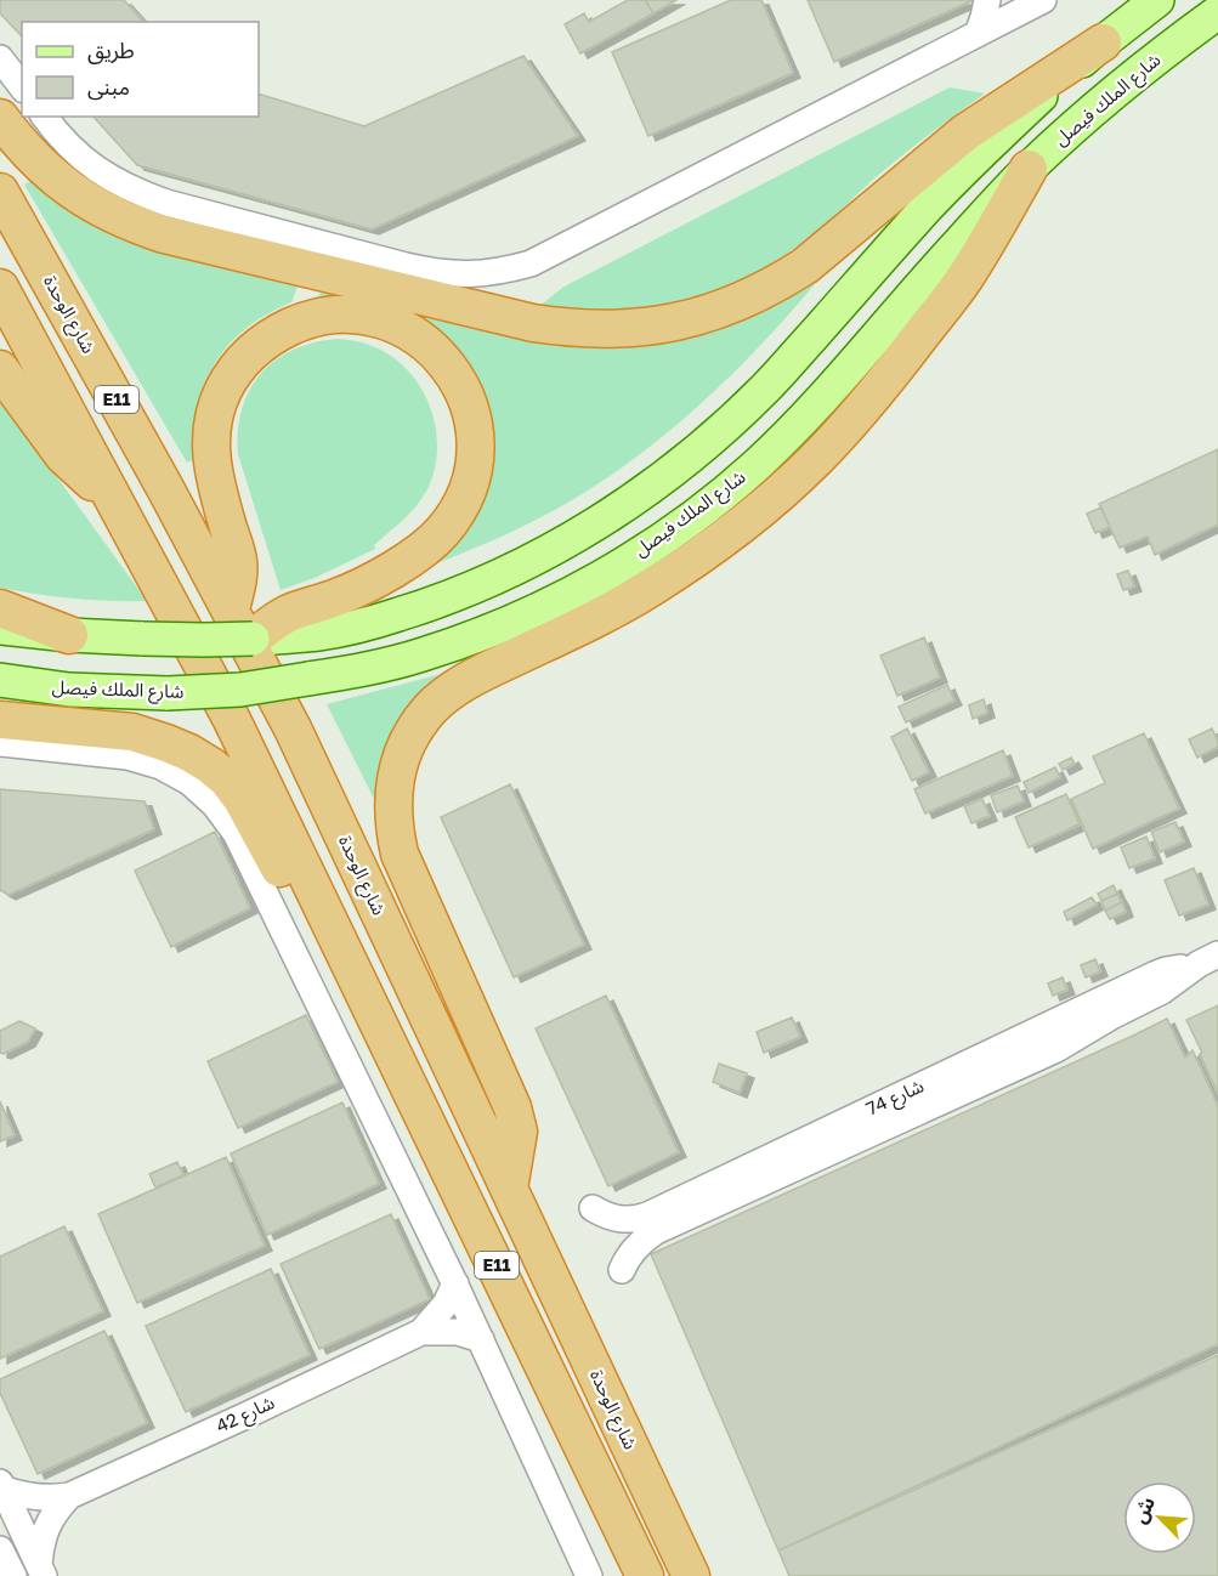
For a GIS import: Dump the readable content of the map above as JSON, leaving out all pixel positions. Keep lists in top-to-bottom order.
{
  "streets": {
    "highway": ["شارع الوحدة", "E11"],
    "main road": ["شارع الملك فيصل"],
    "street": ["شارع 74", "شارع 42"]
  },
  "legend": ["طريق", "مبنى"],
  "north": "top left"
}
